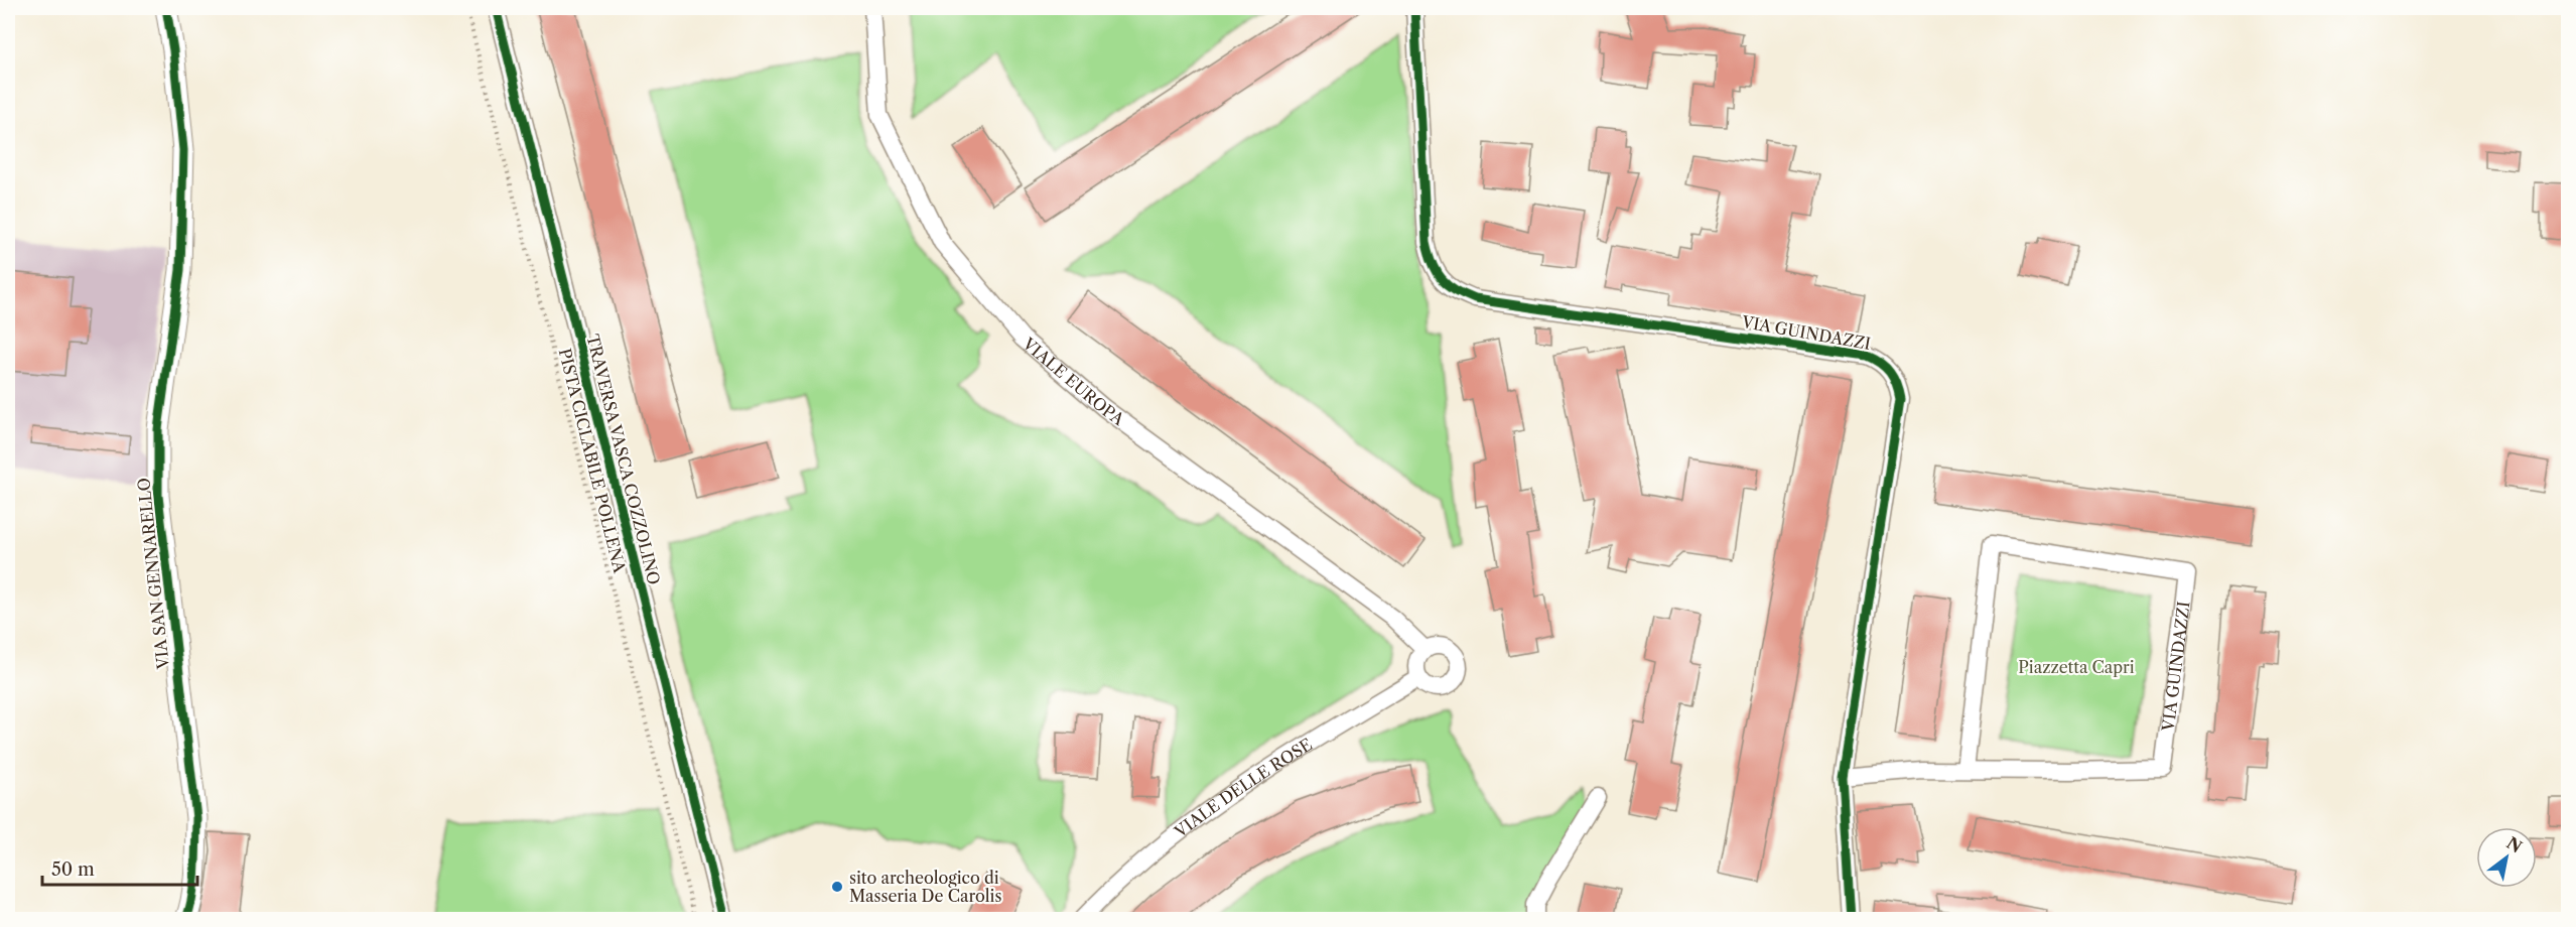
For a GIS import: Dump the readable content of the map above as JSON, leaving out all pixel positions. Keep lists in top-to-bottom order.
{
  "streets": {
    "street": [
      "VIA GUINDAZZI",
      "VIALE EUROPA",
      "TRAVERSA VASCA COZZOLINO",
      "VIA SAN GENNARELLO",
      "VIALE DELLE ROSE"
    ],
    "cycle path": ["PISTA CICLABILE POLLENA"]
  },
  "crossings": [
    ["VIALE EUROPA", "VIALE DELLE ROSE"]
  ],
  "parks": ["Piazzetta Capri"],
  "places": ["sito archeologico di Masseria De Carolis"],
  "scale_bar": "50 m",
  "north": "top right"
}
